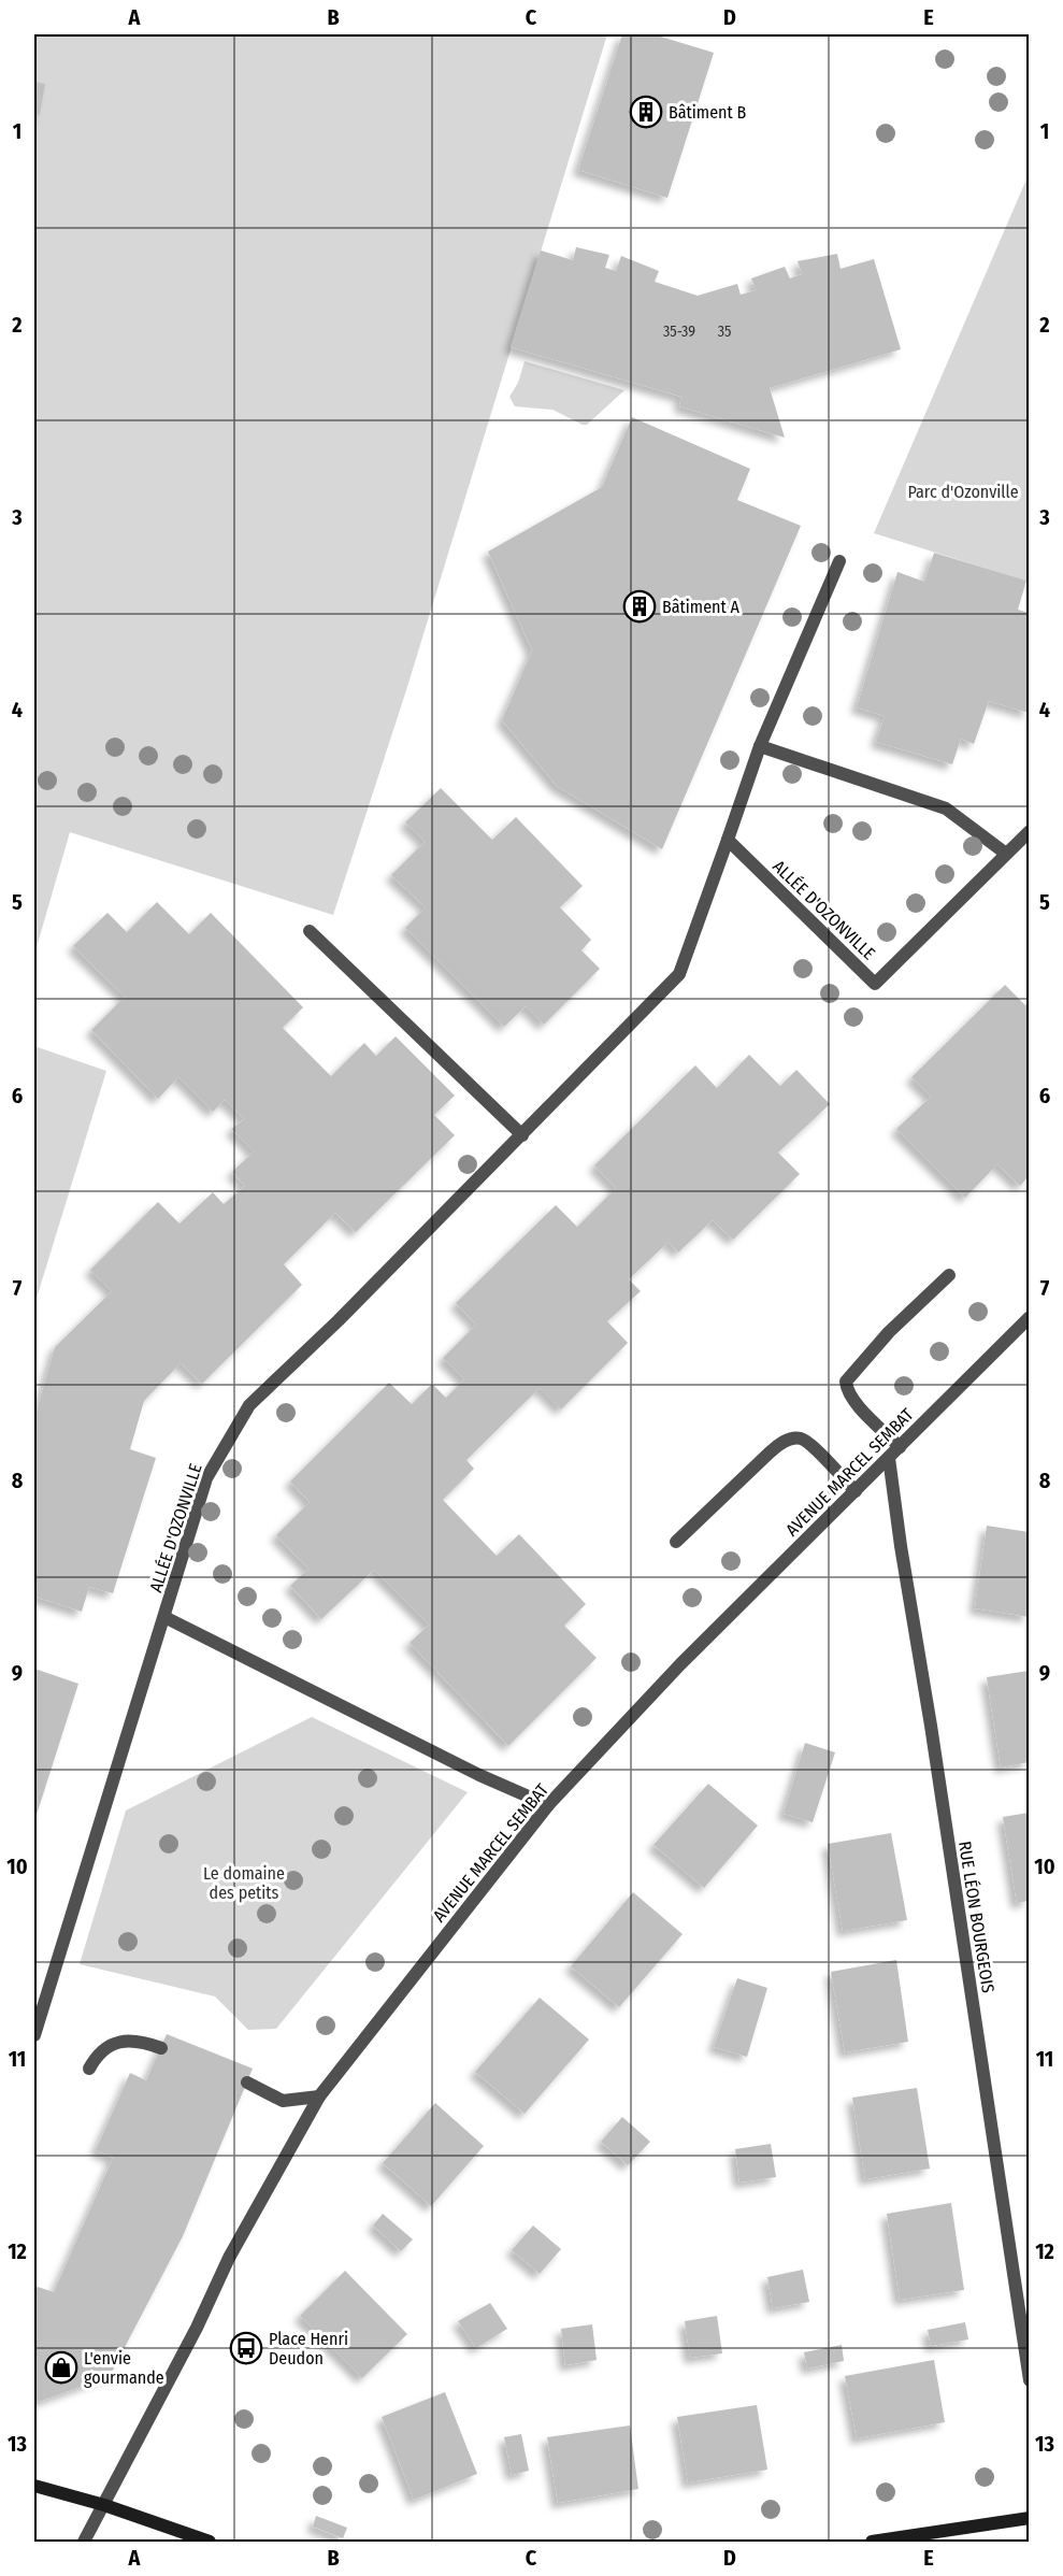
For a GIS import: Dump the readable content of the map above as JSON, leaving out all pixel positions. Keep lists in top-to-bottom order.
{
  "streets": {
    "street": ["ALLÉE D'OZONVILLE", "AVENUE MARCEL SEMBAT", "RUE LÉON BOURGEOIS"]
  },
  "crossings": [
    ["AVENUE MARCEL SEMBAT", "RUE LÉON BOURGEOIS"]
  ],
  "parks": ["Parc d'Ozonville", "Le domaine des petits"],
  "places": {
    "building": ["Bâtiment B", "Bâtiment A"],
    "bus stop": ["Place Henri Deudon"],
    "shop": ["L'envie gourmande"]
  },
  "house_numbers": ["35-39", "35"],
  "grid": {
    "columns": [
      "A",
      "B",
      "C",
      "D",
      "E"
    ],
    "rows": [
      "1",
      "2",
      "3",
      "4",
      "5",
      "6",
      "7",
      "8",
      "9",
      "10",
      "11",
      "12",
      "13"
    ]
  }
}
